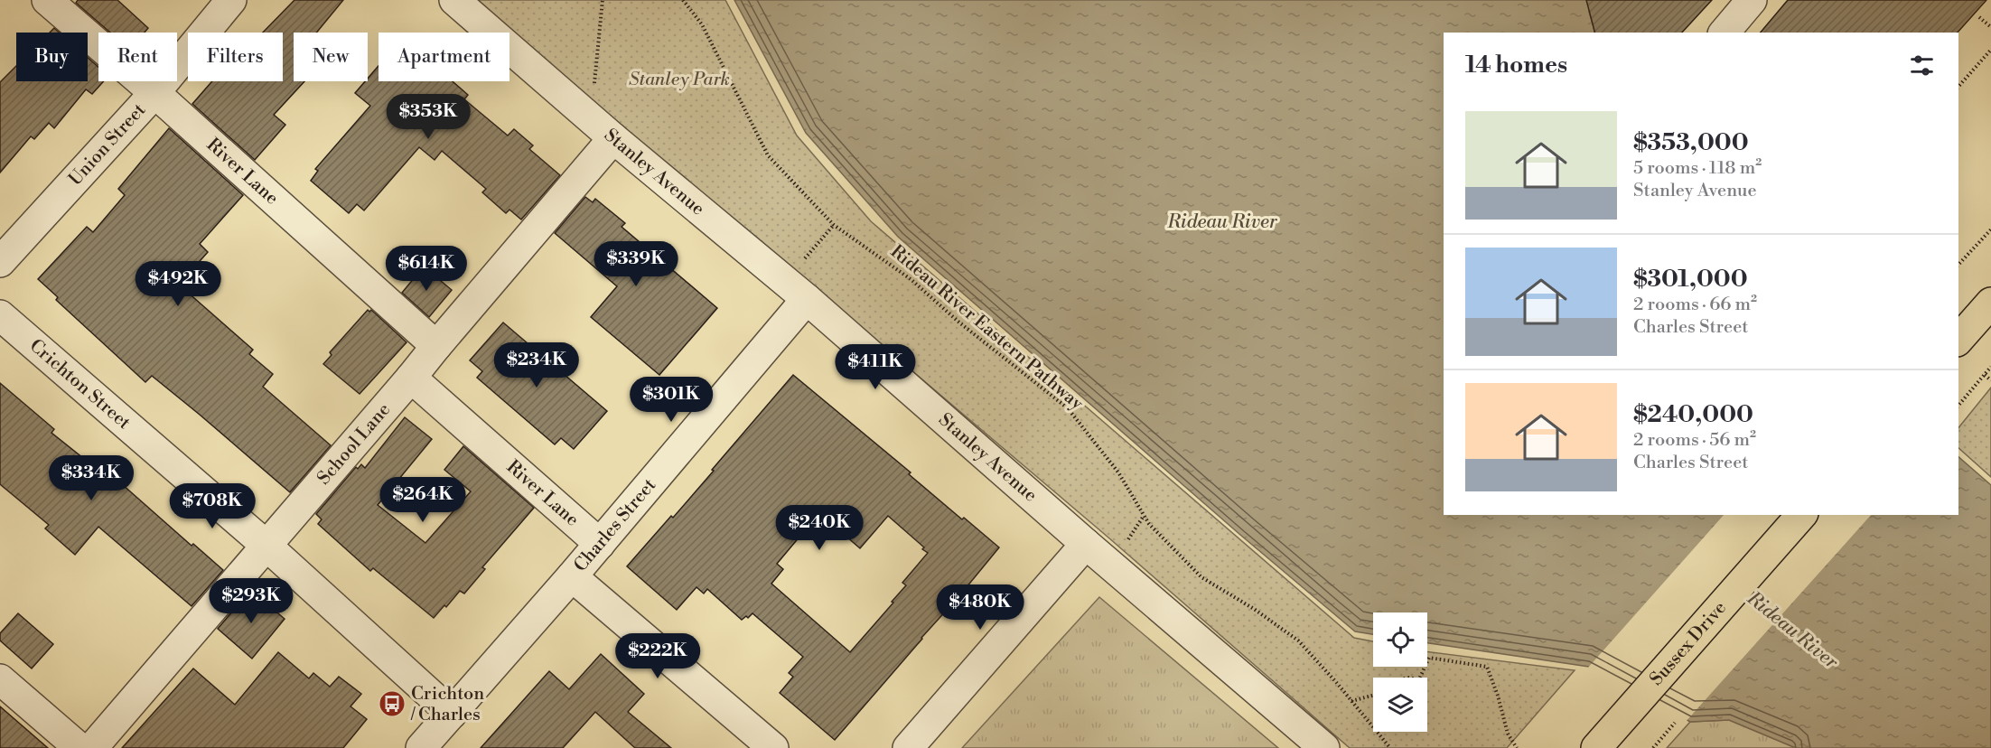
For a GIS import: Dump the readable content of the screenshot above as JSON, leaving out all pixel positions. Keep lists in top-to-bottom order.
{
  "streets": {
    "main road": ["Sussex Drive"],
    "street": [
      "Union Street",
      "River Lane",
      "Stanley Avenue",
      "Crichton Street",
      "School Lane",
      "Charles Street"
    ],
    "path": ["Rideau River Eastern Pathway"]
  },
  "crossings": [
    ["Union Street", "River Lane"],
    ["River Lane", "School Lane"],
    ["River Lane", "Charles Street"],
    ["Stanley Avenue", "School Lane"],
    ["Stanley Avenue", "Charles Street"],
    ["Crichton Street", "School Lane"],
    ["Crichton Street", "Charles Street"]
  ],
  "water": ["Rideau River"],
  "parks": ["Stanley Park"],
  "places": {
    "bus stop": ["Crichton / Charles"]
  },
  "page": {
    "chip": [
      "Buy",
      "Rent",
      "Filters",
      "New",
      "Apartment"
    ],
    "heading": "14 homes",
    "price": [
      "$353K",
      "$339K",
      "$614K",
      "$492K",
      "$234K",
      "$411K",
      "$301K",
      "$334K",
      "$264K",
      "$708K",
      "$240K",
      "$293K",
      "$480K",
      "$222K"
    ],
    "list": [
      {
        "name": "$353,000",
        "note": "5 rooms · 118 m² · Stanley Avenue"
      },
      {
        "name": "$301,000",
        "note": "2 rooms · 66 m² · Charles Street"
      },
      {
        "name": "$240,000",
        "note": "2 rooms · 56 m² · Charles Street"
      }
    ]
  }
}
